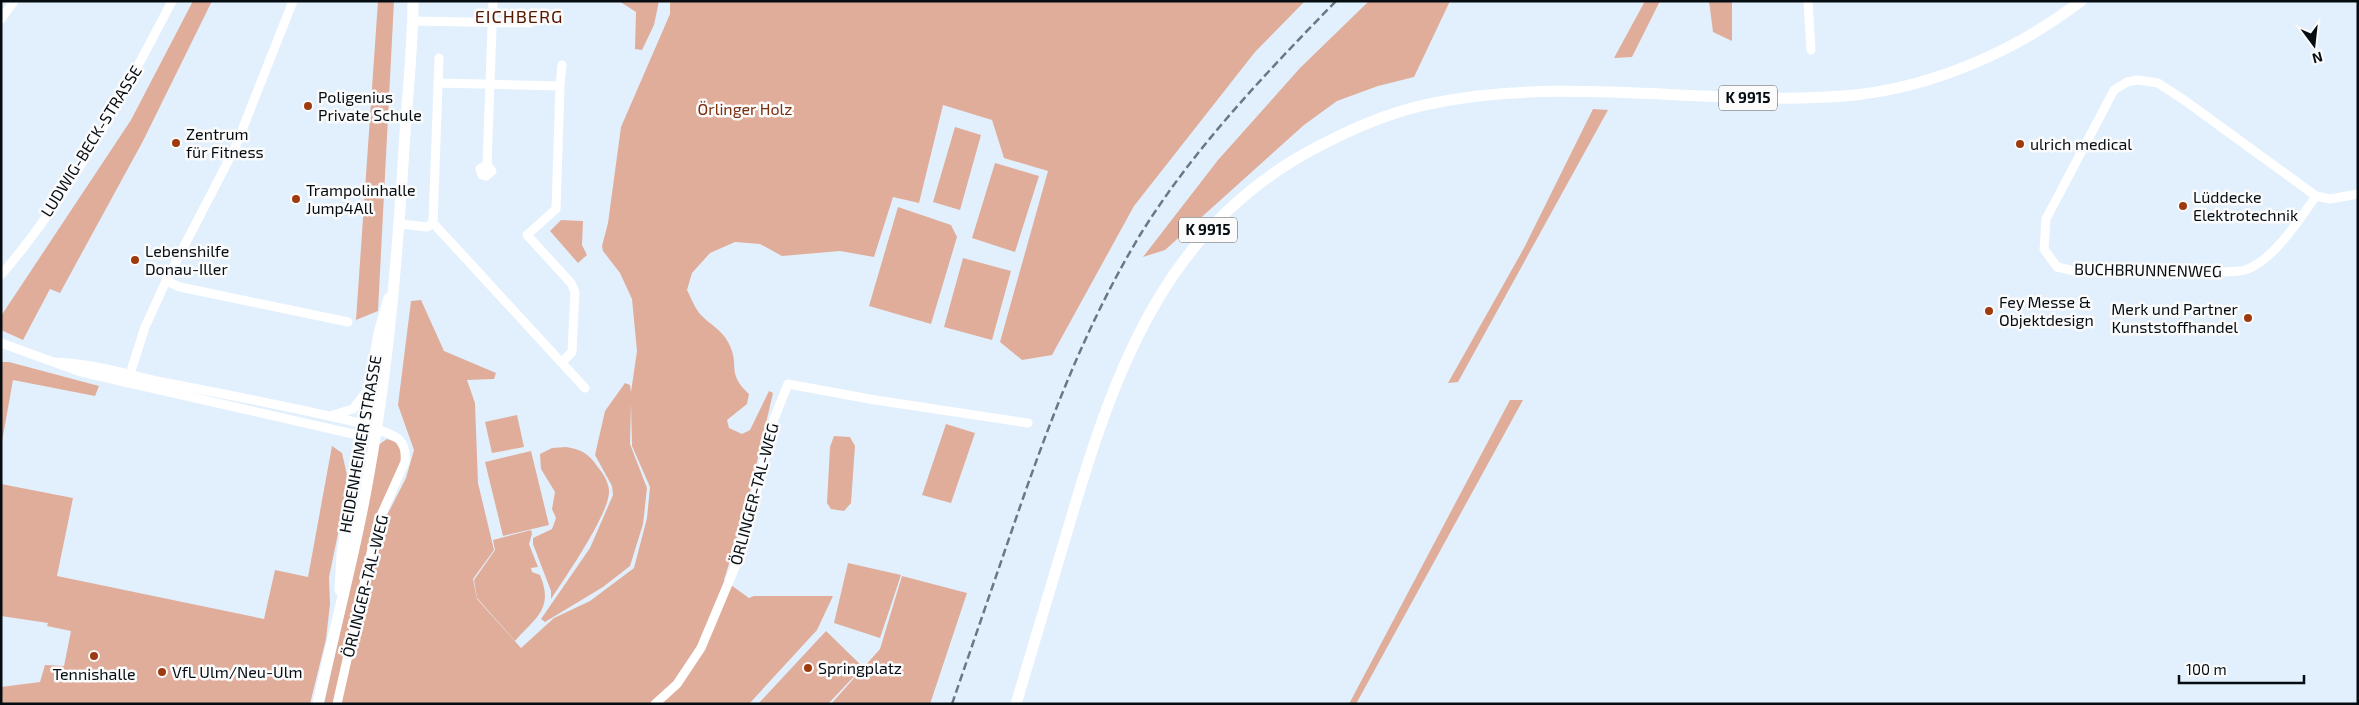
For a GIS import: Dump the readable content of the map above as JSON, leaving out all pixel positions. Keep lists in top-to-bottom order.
{
  "streets": {
    "main road": ["K 9915", "HEIDENHEIMER STRASSE"],
    "street": ["LUDWIG-BECK-STRASSE", "BUCHBRUNNENWEG", "ÖRLINGER-TAL-WEG"]
  },
  "crossings": [
    ["HEIDENHEIMER STRASSE", "ÖRLINGER-TAL-WEG"]
  ],
  "districts": ["EICHBERG"],
  "parks": ["Örlinger Holz"],
  "places": [
    "Poligenius Private Schule",
    "Zentrum für Fitness",
    "ulrich medical",
    "Trampolinhalle Jump4All",
    "Lüddecke Elektrotechnik",
    "Lebenshilfe Donau-Iller",
    "Fey Messe & Objektdesign",
    "Merk und Partner Kunststoffhandel",
    "Tennishalle",
    "Springplatz",
    "VfL Ulm/Neu-Ulm"
  ],
  "scale_bar": "100 m",
  "north": "bottom"
}
